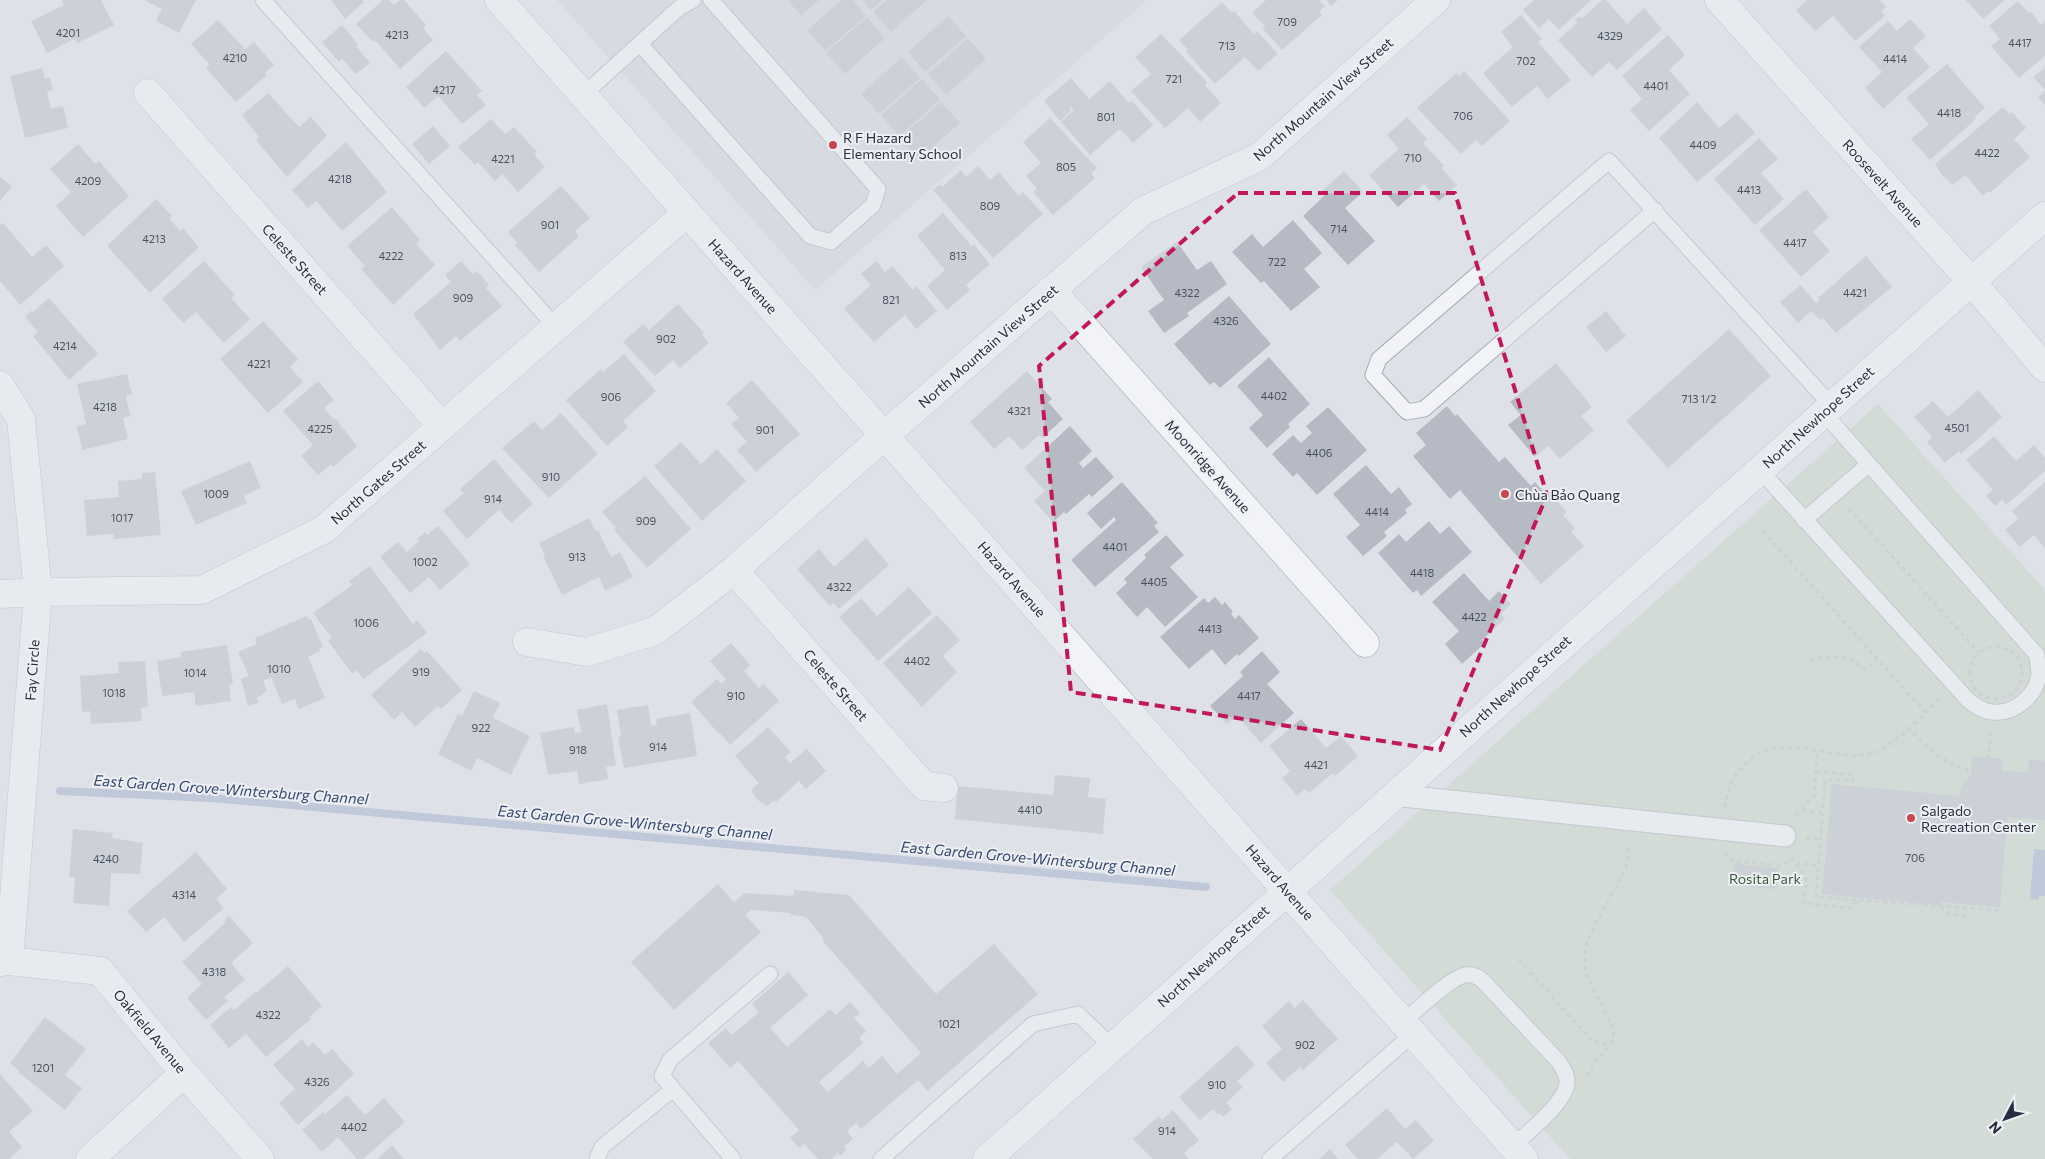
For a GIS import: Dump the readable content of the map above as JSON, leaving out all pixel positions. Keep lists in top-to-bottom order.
{
  "streets": {
    "street": [
      "North Mountain View Street",
      "Roosevelt Avenue",
      "Celeste Street",
      "Hazard Avenue",
      "North Newhope Street",
      "Moonridge Avenue",
      "North Gates Street",
      "Fay Circle",
      "Oakfield Avenue"
    ]
  },
  "crossings": [
    ["North Mountain View Street", "Celeste Street"],
    ["North Mountain View Street", "Hazard Avenue"],
    ["North Mountain View Street", "Moonridge Avenue"],
    ["Roosevelt Avenue", "North Newhope Street"],
    ["Celeste Street", "North Gates Street"],
    ["Hazard Avenue", "North Newhope Street"],
    ["Hazard Avenue", "North Gates Street"],
    ["North Gates Street", "Fay Circle"],
    ["Fay Circle", "Oakfield Avenue"]
  ],
  "water": ["East Garden Grove-Wintersburg Channel"],
  "parks": ["Rosita Park"],
  "places": ["R F Hazard Elementary School", "Chùa Bảo Quang", "Salgado Recreation Center"],
  "house_numbers": [
    "709",
    "4201",
    "4213",
    "4329",
    "4417",
    "713",
    "4210",
    "4414",
    "702",
    "721",
    "4401",
    "4217",
    "4418",
    "706",
    "801",
    "4409",
    "4422",
    "710",
    "4221",
    "805",
    "4218",
    "4209",
    "4413",
    "809",
    "901",
    "714",
    "4213",
    "4417",
    "4222",
    "813",
    "722",
    "4322",
    "4421",
    "909",
    "821",
    "4326",
    "902",
    "4214",
    "4221",
    "4402",
    "906",
    "713 1/2",
    "4218",
    "4321",
    "4501",
    "4225",
    "901",
    "4406",
    "910",
    "1009",
    "914",
    "4414",
    "1017",
    "909",
    "4401",
    "913",
    "1002",
    "4418",
    "4405",
    "4322",
    "4422",
    "1006",
    "4413",
    "4402",
    "1010",
    "919",
    "1014",
    "1018",
    "910",
    "4417",
    "922",
    "914",
    "918",
    "4421",
    "4410",
    "706",
    "4240",
    "4314",
    "4318",
    "4322",
    "1021",
    "902",
    "1201",
    "4326",
    "910",
    "4402",
    "914"
  ],
  "north": "bottom left"
}
